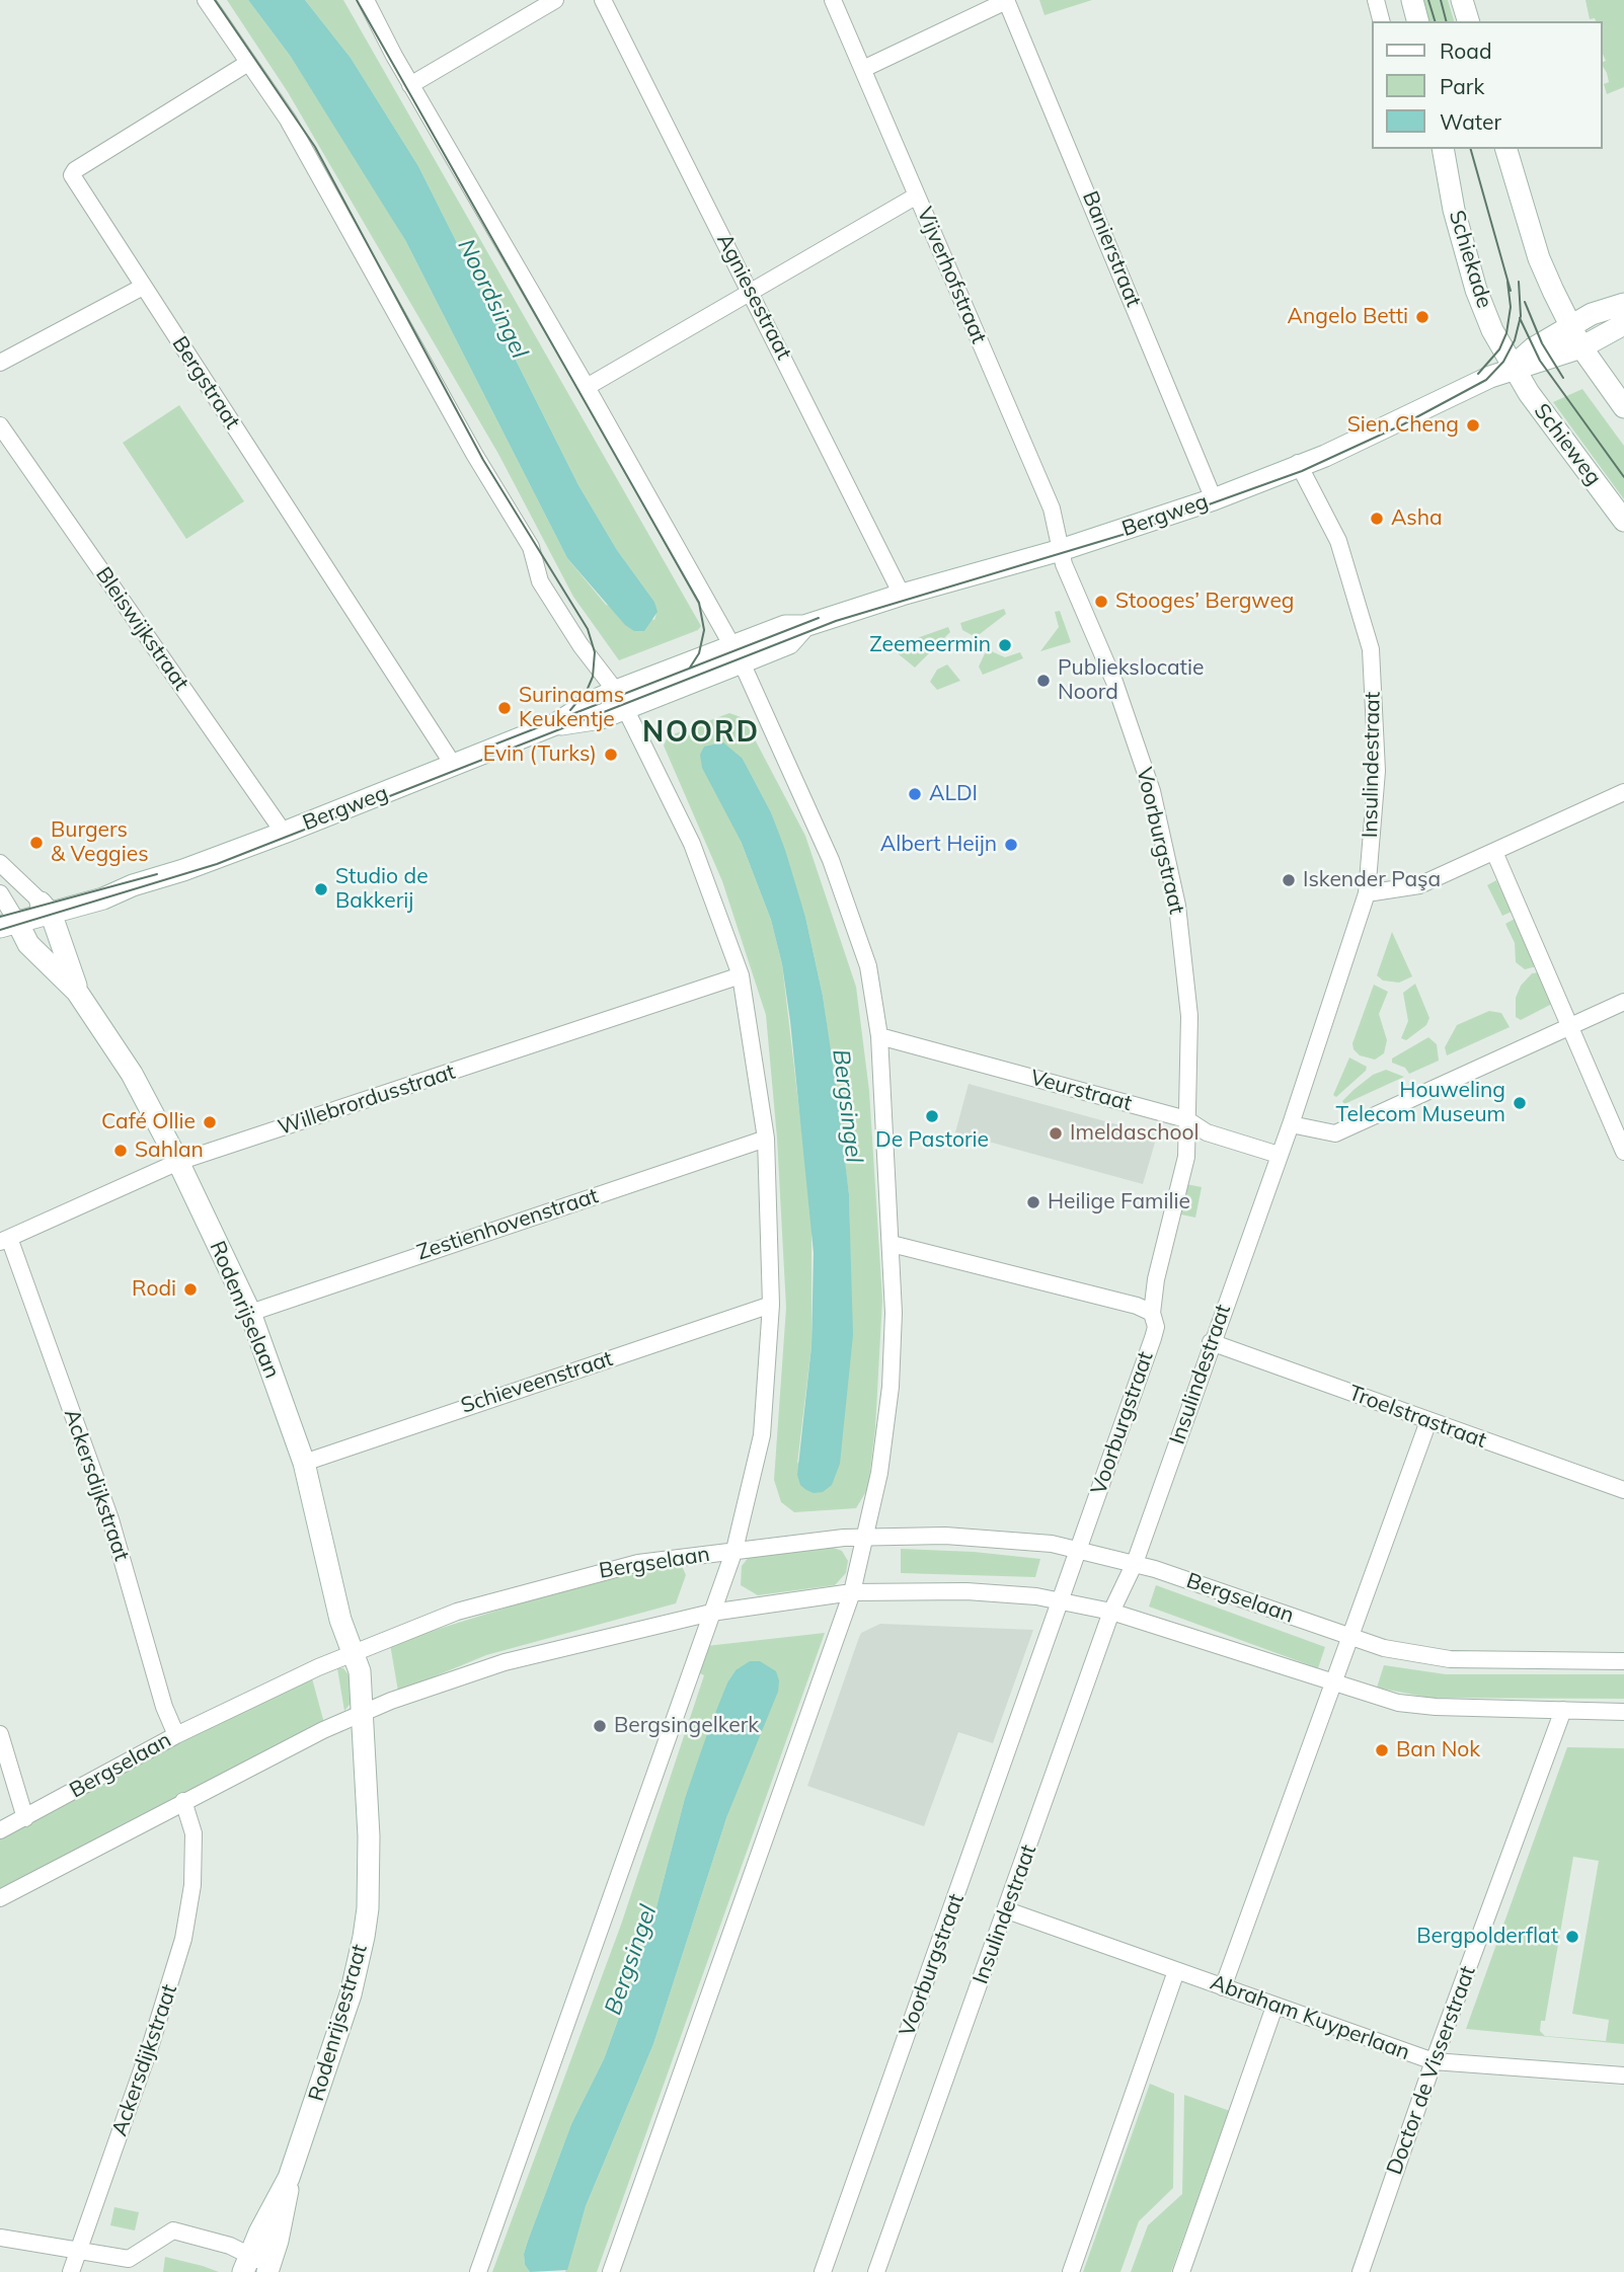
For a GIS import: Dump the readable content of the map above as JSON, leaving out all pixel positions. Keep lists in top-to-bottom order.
{
  "streets": {
    "street": [
      "Banierstraat",
      "Schiekade",
      "Vijverhofstraat",
      "Agniesestraat",
      "Bergstraat",
      "Schieweg",
      "Bergweg",
      "Bleiswijkstraat",
      "Insulindestraat",
      "Voorburgstraat",
      "Veurstraat",
      "Willebrordusstraat",
      "Zestienhovenstraat",
      "Rodenrijselaan",
      "Schieveenstraat",
      "Troelstrastraat",
      "Ackersdijkstraat",
      "Bergselaan",
      "Abraham Kuyperlaan",
      "Rodenrijsestraat",
      "Doctor de Visserstraat"
    ]
  },
  "crossings": [
    ["Banierstraat", "Bergweg"],
    ["Schiekade", "Schieweg"],
    ["Schiekade", "Bergweg"],
    ["Vijverhofstraat", "Bergweg"],
    ["Vijverhofstraat", "Voorburgstraat"],
    ["Agniesestraat", "Bergweg"],
    ["Bergstraat", "Bergweg"],
    ["Schieweg", "Bergweg"],
    ["Bergweg", "Bleiswijkstraat"],
    ["Bergweg", "Insulindestraat"],
    ["Bergweg", "Voorburgstraat"],
    ["Bergweg", "Rodenrijselaan"],
    ["Insulindestraat", "Veurstraat"],
    ["Insulindestraat", "Troelstrastraat"],
    ["Insulindestraat", "Bergselaan"],
    ["Insulindestraat", "Abraham Kuyperlaan"],
    ["Voorburgstraat", "Veurstraat"],
    ["Voorburgstraat", "Bergselaan"],
    ["Willebrordusstraat", "Rodenrijselaan"],
    ["Willebrordusstraat", "Ackersdijkstraat"],
    ["Zestienhovenstraat", "Rodenrijselaan"],
    ["Rodenrijselaan", "Schieveenstraat"],
    ["Rodenrijselaan", "Bergselaan"],
    ["Rodenrijselaan", "Rodenrijsestraat"],
    ["Ackersdijkstraat", "Bergselaan"],
    ["Bergselaan", "Rodenrijsestraat"],
    ["Abraham Kuyperlaan", "Doctor de Visserstraat"]
  ],
  "districts": ["NOORD"],
  "water": ["Noordsingel", "Bergsingel"],
  "places": [
    "Angelo Betti",
    "Sien Cheng",
    "Asha",
    "Stooges’ Bergweg",
    "Zeemeermin",
    "Publiekslocatie Noord",
    "Surinaams Keukentje",
    "Evin (Turks)",
    "ALDI",
    "Burgers & Veggies",
    "Albert Heijn",
    "Iskender Paşa",
    "Studio de Bakkerij",
    "Houweling Telecom Museum",
    "De Pastorie",
    "Café Ollie",
    "Imeldaschool",
    "Sahlan",
    "Heilige Familie",
    "Rodi",
    "Bergsingelkerk",
    "Ban Nok",
    "Bergpolderflat"
  ],
  "legend": ["Road", "Park", "Water"]
}
